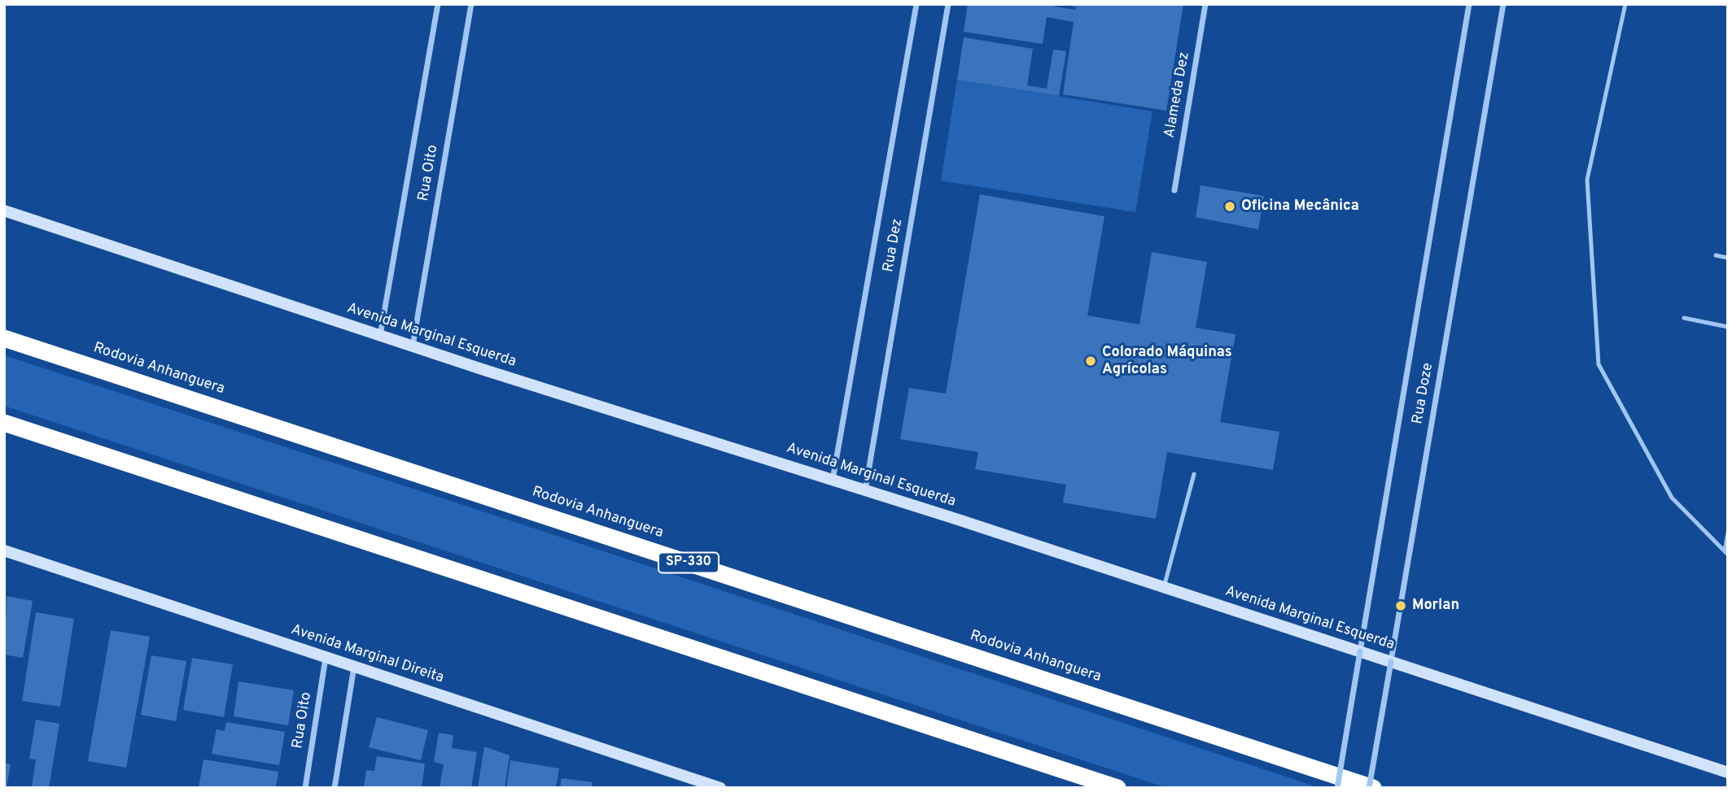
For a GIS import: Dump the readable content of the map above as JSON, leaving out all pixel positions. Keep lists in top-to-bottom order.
{
  "streets": {
    "highway": ["Rodovia Anhanguera", "SP-330"],
    "main road": ["Avenida Marginal Esquerda", "Avenida Marginal Direita"],
    "street": [
      "Alameda Dez",
      "Rua Oito",
      "Rua Dez",
      "Rua Doze"
    ]
  },
  "crossings": [
    ["Rua Oito", "Avenida Marginal Esquerda"],
    ["Rua Oito", "Avenida Marginal Direita"],
    ["Rua Dez", "Avenida Marginal Esquerda"],
    ["Avenida Marginal Esquerda", "Rua Doze"],
    ["Rodovia Anhanguera", "Rua Doze"]
  ],
  "places": ["Oficina Mecânica", "Colorado Máquinas Agrícolas", "Morlan"]
}
